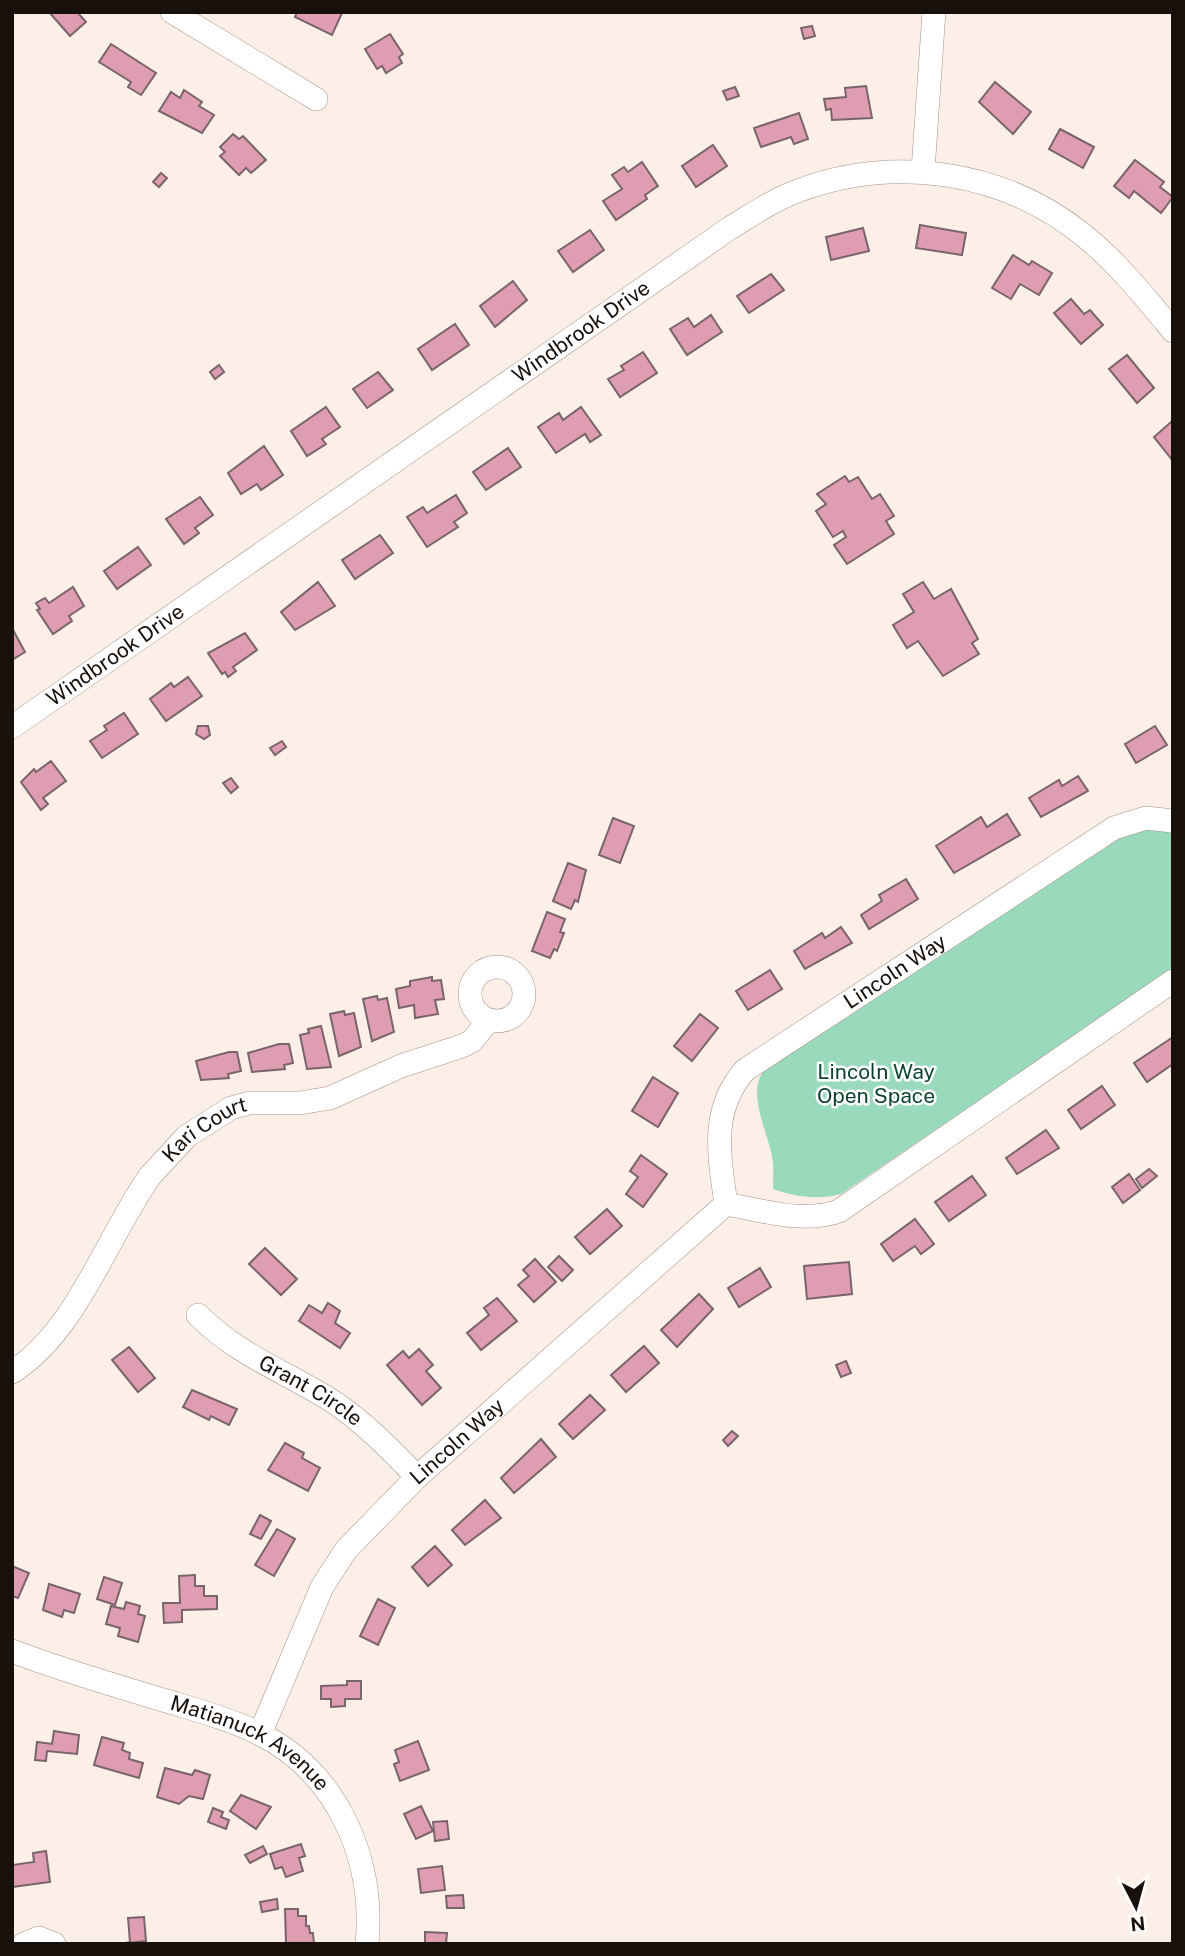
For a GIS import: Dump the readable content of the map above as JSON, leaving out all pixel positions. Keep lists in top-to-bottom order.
{
  "streets": {
    "street": [
      "Windbrook Drive",
      "Lincoln Way",
      "Kari Court",
      "Grant Circle",
      "Matianuck Avenue"
    ]
  },
  "crossings": [
    ["Lincoln Way", "Grant Circle"],
    ["Lincoln Way", "Matianuck Avenue"]
  ],
  "parks": ["Lincoln Way Open Space"],
  "north": "bottom"
}
